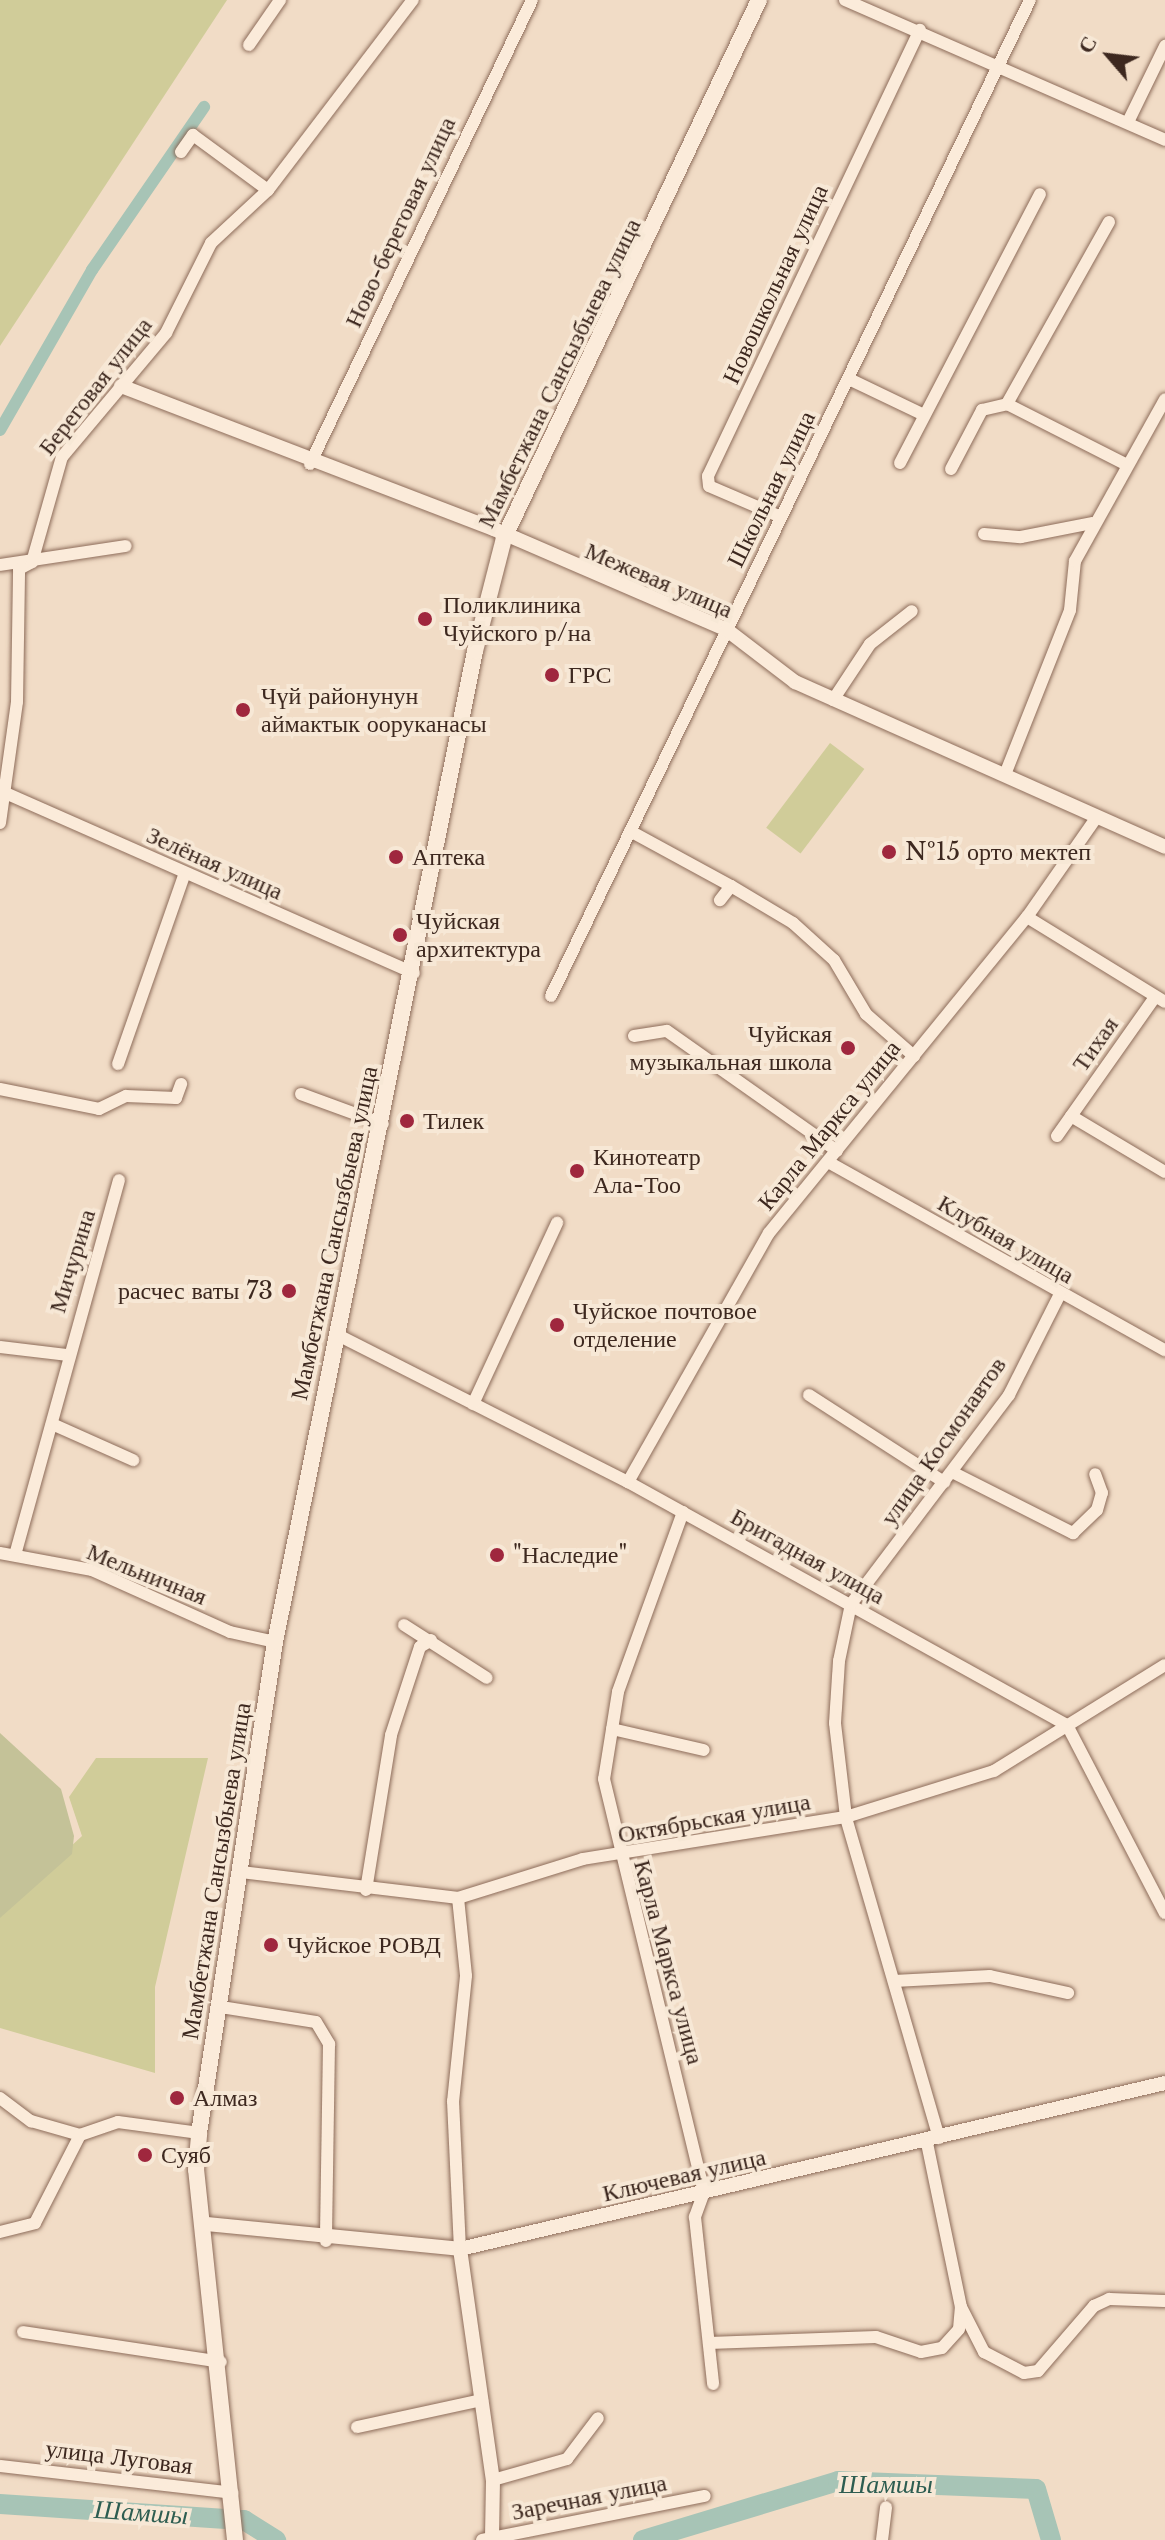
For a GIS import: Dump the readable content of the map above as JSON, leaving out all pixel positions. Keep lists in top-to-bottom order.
{
  "streets": {
    "main road": ["Мамбетжана Сансызбыева улица"],
    "street": [
      "Ново-береговая улица",
      "Новошкольная улица",
      "Береговая улица",
      "Школьная улица",
      "Межевая улица",
      "Зелёная улица",
      "Тихая",
      "Карла Маркса улица",
      "Клубная улица",
      "Мичурина",
      "улица Космонавтов",
      "Бригадная улица",
      "Мельничная",
      "Октябрьская улица",
      "Ключевая улица",
      "улица Луговая",
      "Заречная улица"
    ]
  },
  "crossings": [
    ["Ново-береговая улица", "Межевая улица"],
    ["Новошкольная улица", "Школьная улица"],
    ["Мамбетжана Сансызбыева улица", "Межевая улица"],
    ["Мамбетжана Сансызбыева улица", "Зелёная улица"],
    ["Мамбетжана Сансызбыева улица", "Бригадная улица"],
    ["Мамбетжана Сансызбыева улица", "Мельничная"],
    ["Мамбетжана Сансызбыева улица", "Октябрьская улица"],
    ["Мамбетжана Сансызбыева улица", "Ключевая улица"],
    ["Мамбетжана Сансызбыева улица", "улица Луговая"],
    ["Береговая улица", "Межевая улица"],
    ["Береговая улица", "Зелёная улица"],
    ["Школьная улица", "Межевая улица"],
    ["Межевая улица", "Карла Маркса улица"],
    ["Карла Маркса улица", "Клубная улица"],
    ["Карла Маркса улица", "Бригадная улица"],
    ["Карла Маркса улица", "Октябрьская улица"],
    ["Карла Маркса улица", "Ключевая улица"],
    ["Клубная улица", "улица Космонавтов"],
    ["Мичурина", "Мельничная"],
    ["улица Космонавтов", "Бригадная улица"],
    ["Бригадная улица", "Октябрьская улица"]
  ],
  "water": ["Шамшы"],
  "places": [
    "Поликлиника Чуйского р/на",
    "ГРС",
    "Чүй районунун аймактык ооруканасы",
    "№15 орто мектеп",
    "Аптека",
    "Чуйская архитектура",
    "Чуйская музыкальная школа",
    "Тилек",
    "Кинотеатр Ала-Тоо",
    "расчес ваты 73",
    "Чуйское почтовое отделение",
    "\"Наследие\"",
    "Чуйское РОВД",
    "Алмаз",
    "Суяб"
  ],
  "north": "top left"
}
